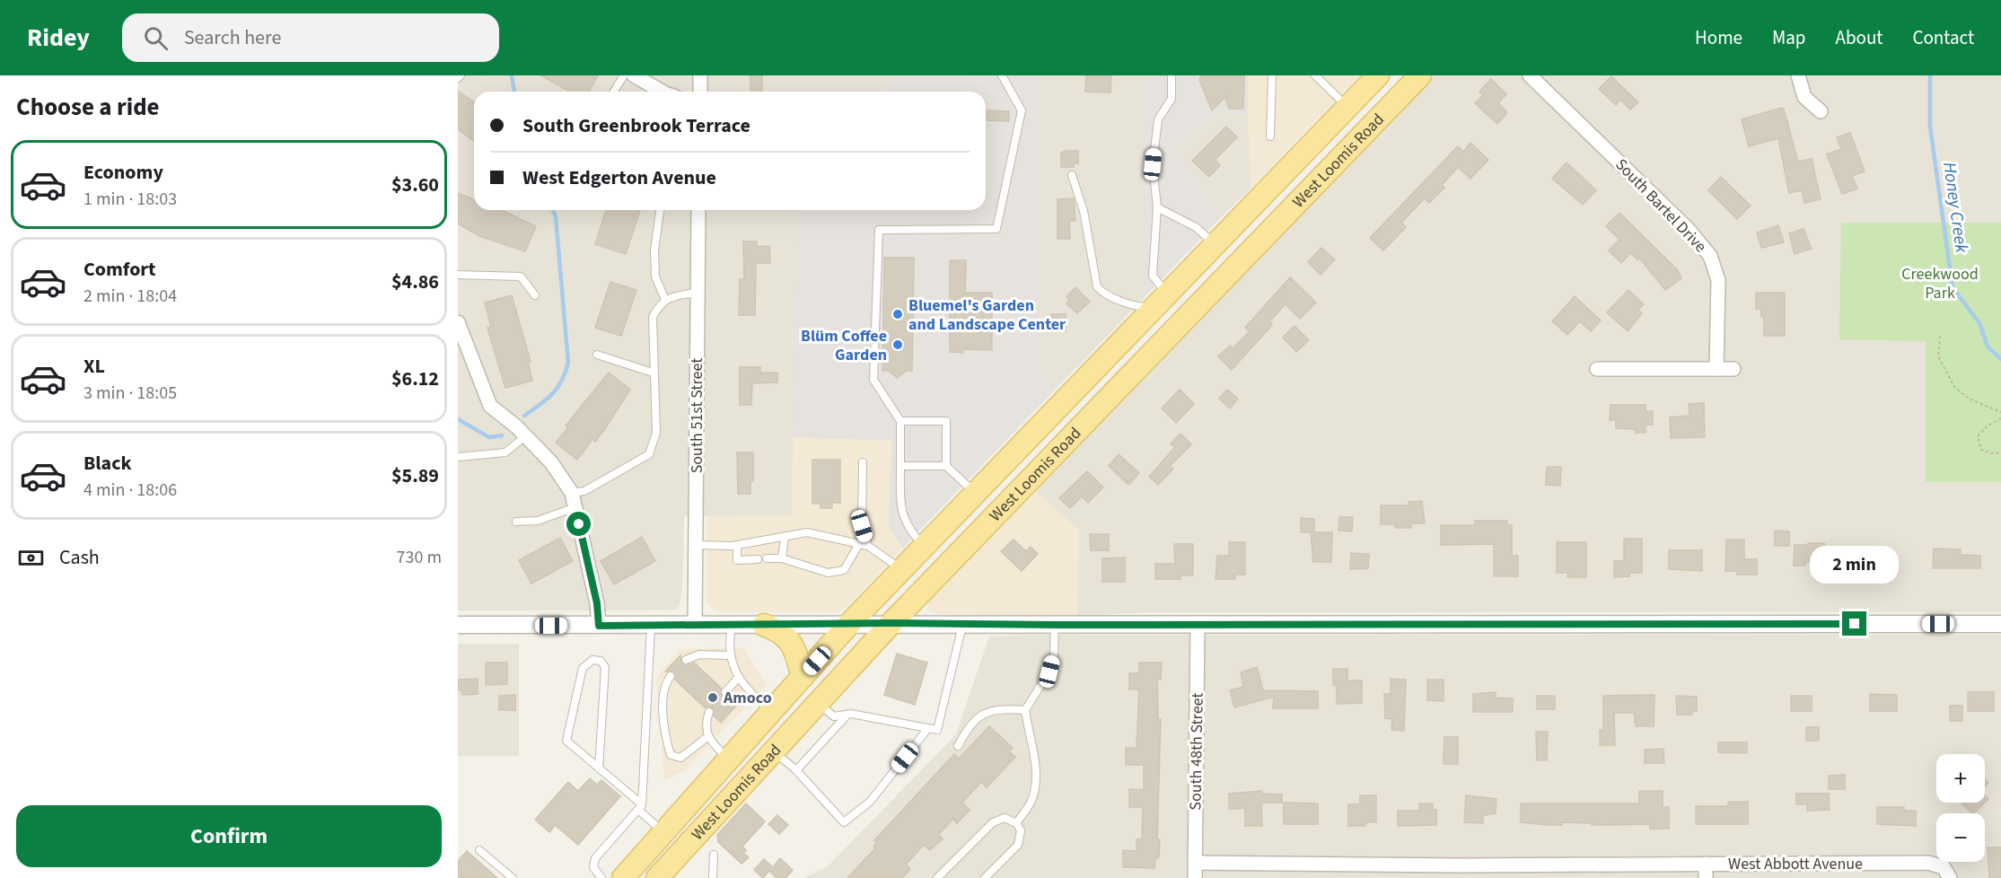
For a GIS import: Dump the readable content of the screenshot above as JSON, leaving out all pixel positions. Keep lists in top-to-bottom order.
{
  "streets": {
    "main road": ["West Loomis Road"],
    "street": [
      "South Bartel Drive",
      "South 51st Street",
      "South 48th Street",
      "West Abbott Avenue"
    ]
  },
  "crossings": [
    ["South 48th Street", "West Abbott Avenue"]
  ],
  "water": ["Honey Creek"],
  "parks": ["Creekwood Park"],
  "places": ["Bluemel's Garden and Landscape Center", "Blüm Coffee Garden", "Amoco"],
  "page": {
    "header": "Ridey",
    "search": "Search here",
    "nav": [
      "Home",
      "Map",
      "About",
      "Contact"
    ],
    "heading": "Choose a ride",
    "banner": ["South Greenbrook Terrace", "West Edgerton Avenue"],
    "list": [
      {
        "name": "Economy",
        "note": "1 min · 18:03",
        "value": "$3.60"
      },
      {
        "name": "Comfort",
        "note": "2 min · 18:04",
        "value": "$4.86"
      },
      {
        "name": "XL",
        "note": "3 min · 18:05",
        "value": "$6.12"
      },
      {
        "name": "Black",
        "note": "4 min · 18:06",
        "value": "$5.89"
      }
    ],
    "pay": ["Cash", "730 m"],
    "bubble": "2 min",
    "map_buttons": ["+", "−"],
    "buttons": "Confirm"
  }
}
